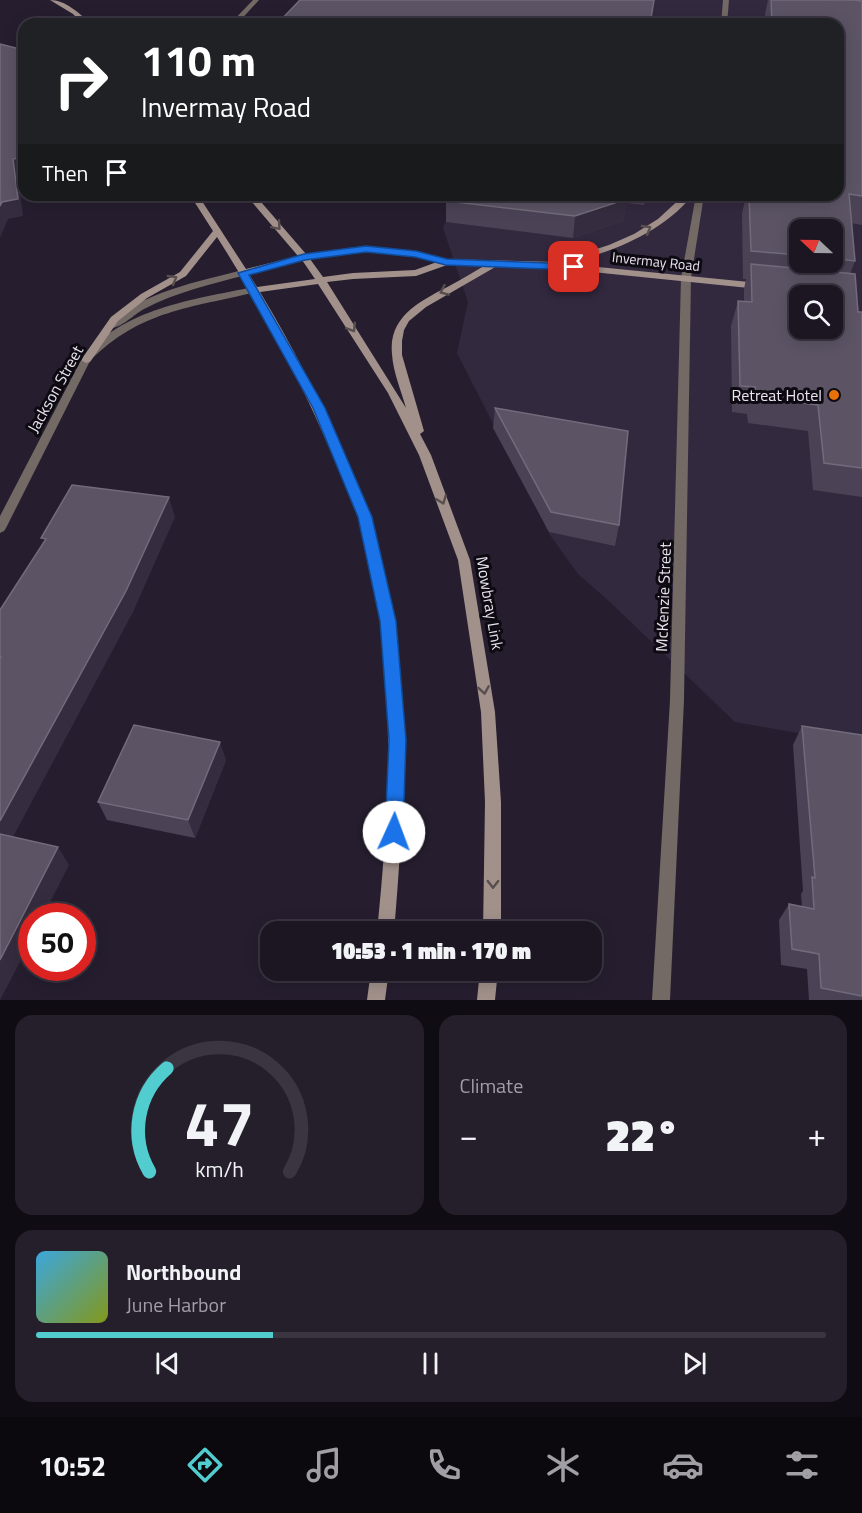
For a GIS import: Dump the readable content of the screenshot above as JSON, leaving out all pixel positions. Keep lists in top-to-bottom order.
{
  "streets": {
    "main road": ["Invermay Road", "Jackson Street", "Mowbray Link"],
    "street": ["McKenzie Street"]
  },
  "crossings": [
    ["Invermay Road", "Jackson Street"],
    ["Invermay Road", "McKenzie Street"],
    ["Invermay Road", "Mowbray Link"],
    ["Jackson Street", "Mowbray Link"]
  ],
  "places": ["Retreat Hotel"],
  "north": "left",
  "page": {
    "turn": ["110 m", "Invermay Road"],
    "then": "Then",
    "limit": "50",
    "trip": "10:53 · 1 min · 170 m",
    "tile": "Climate",
    "heat": ["−", "22°", "+"],
    "song": ["Northbound", "June Harbor"],
    "tabs": "10:52",
    "gauge": ["47", "km/h"]
  }
}
